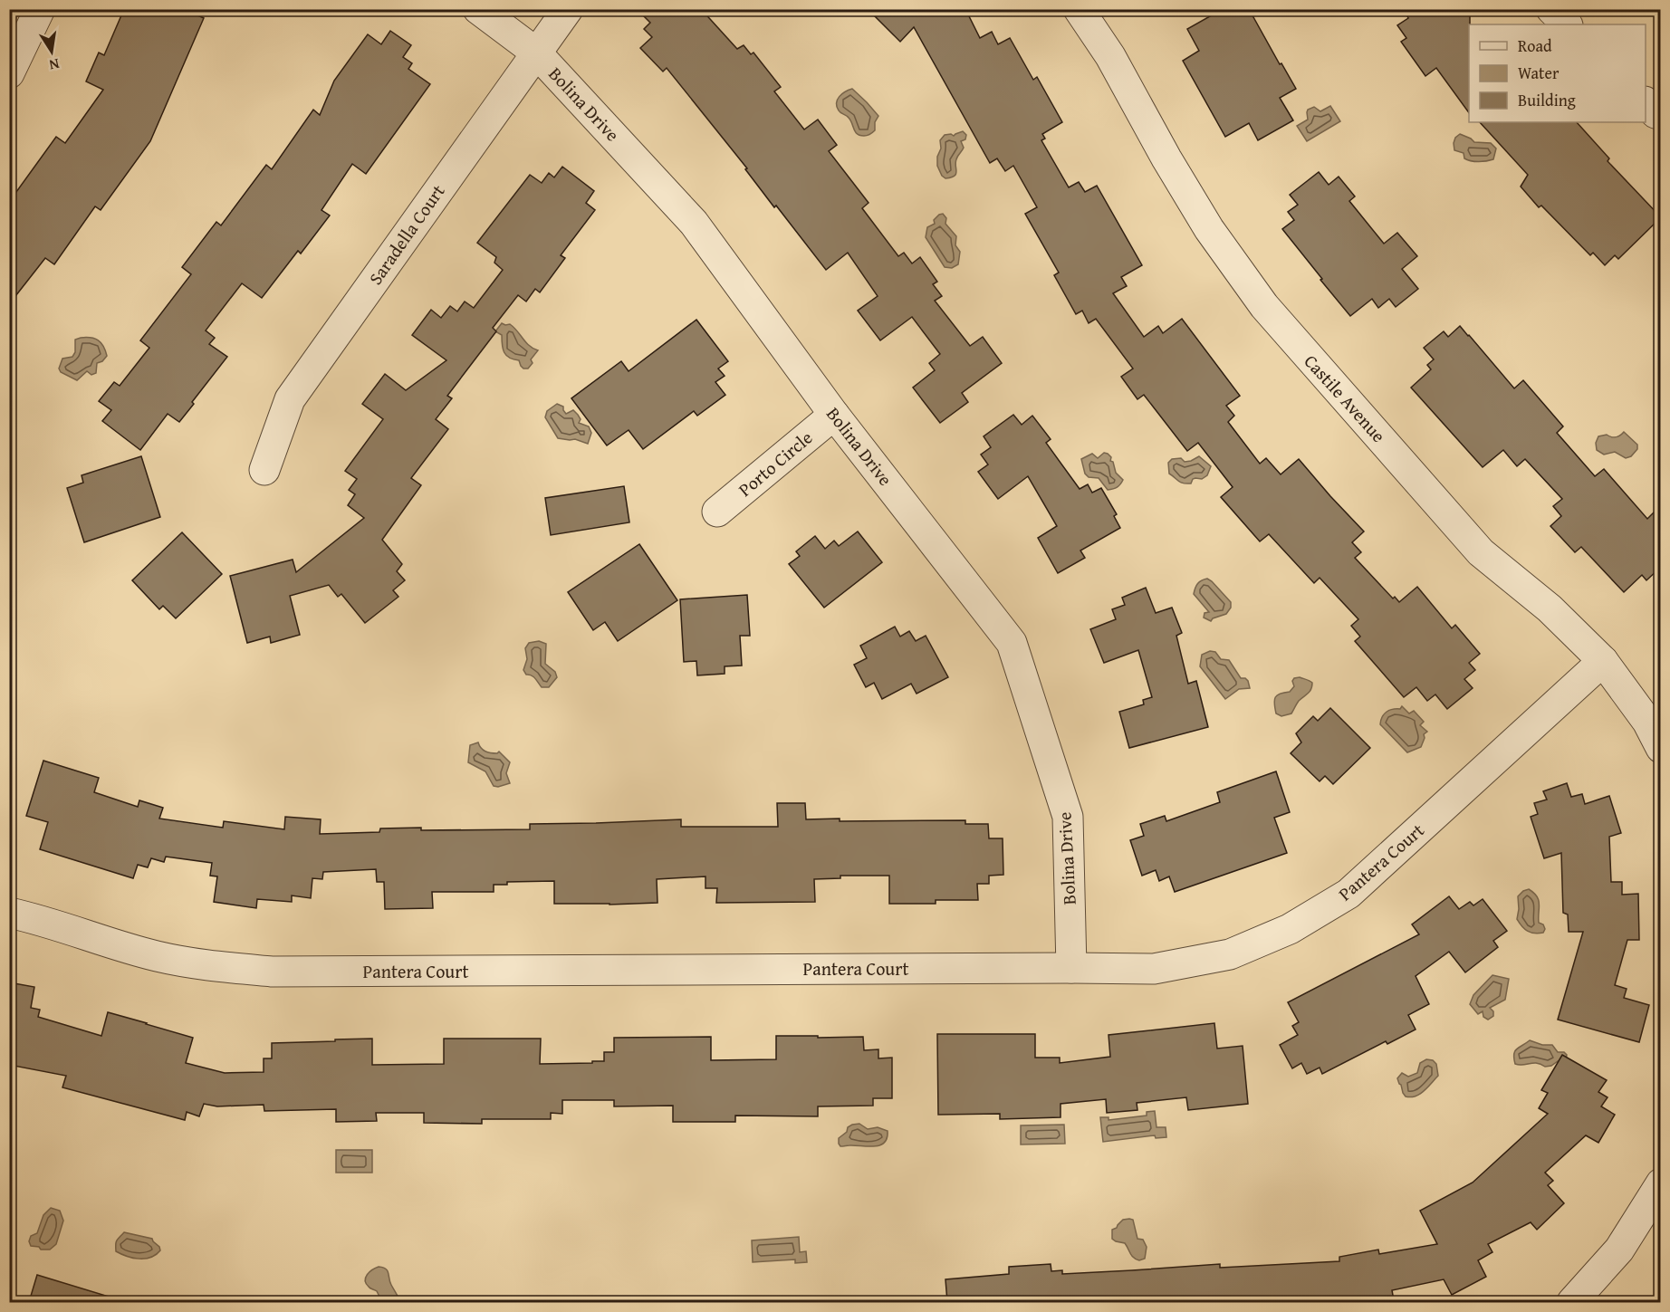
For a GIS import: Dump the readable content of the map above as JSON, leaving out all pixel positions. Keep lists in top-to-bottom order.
{
  "streets": {
    "street": [
      "Bolina Drive",
      "Saradella Court",
      "Castile Avenue",
      "Porto Circle",
      "Pantera Court"
    ]
  },
  "crossings": [
    ["Bolina Drive", "Saradella Court"],
    ["Bolina Drive", "Porto Circle"],
    ["Bolina Drive", "Pantera Court"],
    ["Castile Avenue", "Pantera Court"]
  ],
  "legend": ["Road", "Water", "Building"],
  "north": "bottom"
}
